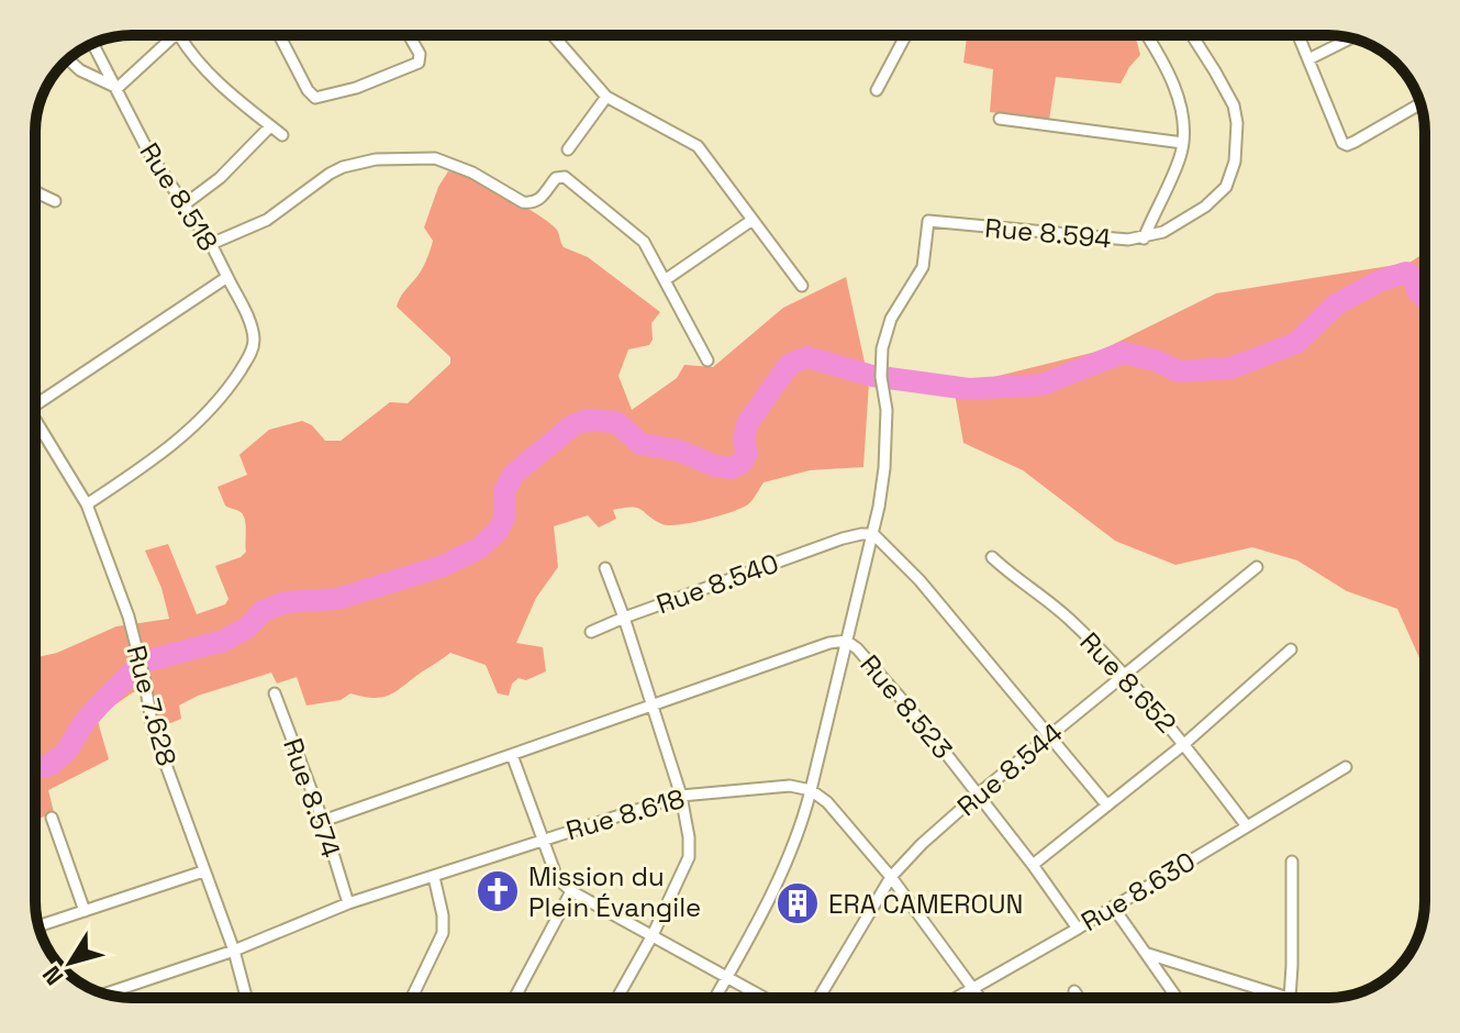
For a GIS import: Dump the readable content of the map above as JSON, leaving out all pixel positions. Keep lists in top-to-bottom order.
{
  "streets": {
    "street": [
      "Rue 8.518",
      "Rue 8.594",
      "Rue 8.540",
      "Rue 8.652",
      "Rue 7.628",
      "Rue 8.523",
      "Rue 8.544",
      "Rue 8.574",
      "Rue 8.618",
      "Rue 8.630"
    ]
  },
  "crossings": [
    ["Rue 8.594", "Rue 8.540"],
    ["Rue 8.540", "Rue 8.523"],
    ["Rue 8.540", "Rue 8.618"],
    ["Rue 8.652", "Rue 8.544"],
    ["Rue 8.652", "Rue 8.630"],
    ["Rue 7.628", "Rue 8.618"],
    ["Rue 8.523", "Rue 8.544"],
    ["Rue 8.523", "Rue 8.574"],
    ["Rue 8.523", "Rue 8.630"],
    ["Rue 8.574", "Rue 8.618"]
  ],
  "places": {
    "church": ["Mission du Plein Évangile"],
    "building": ["ERA CAMEROUN"]
  },
  "north": "bottom left"
}
